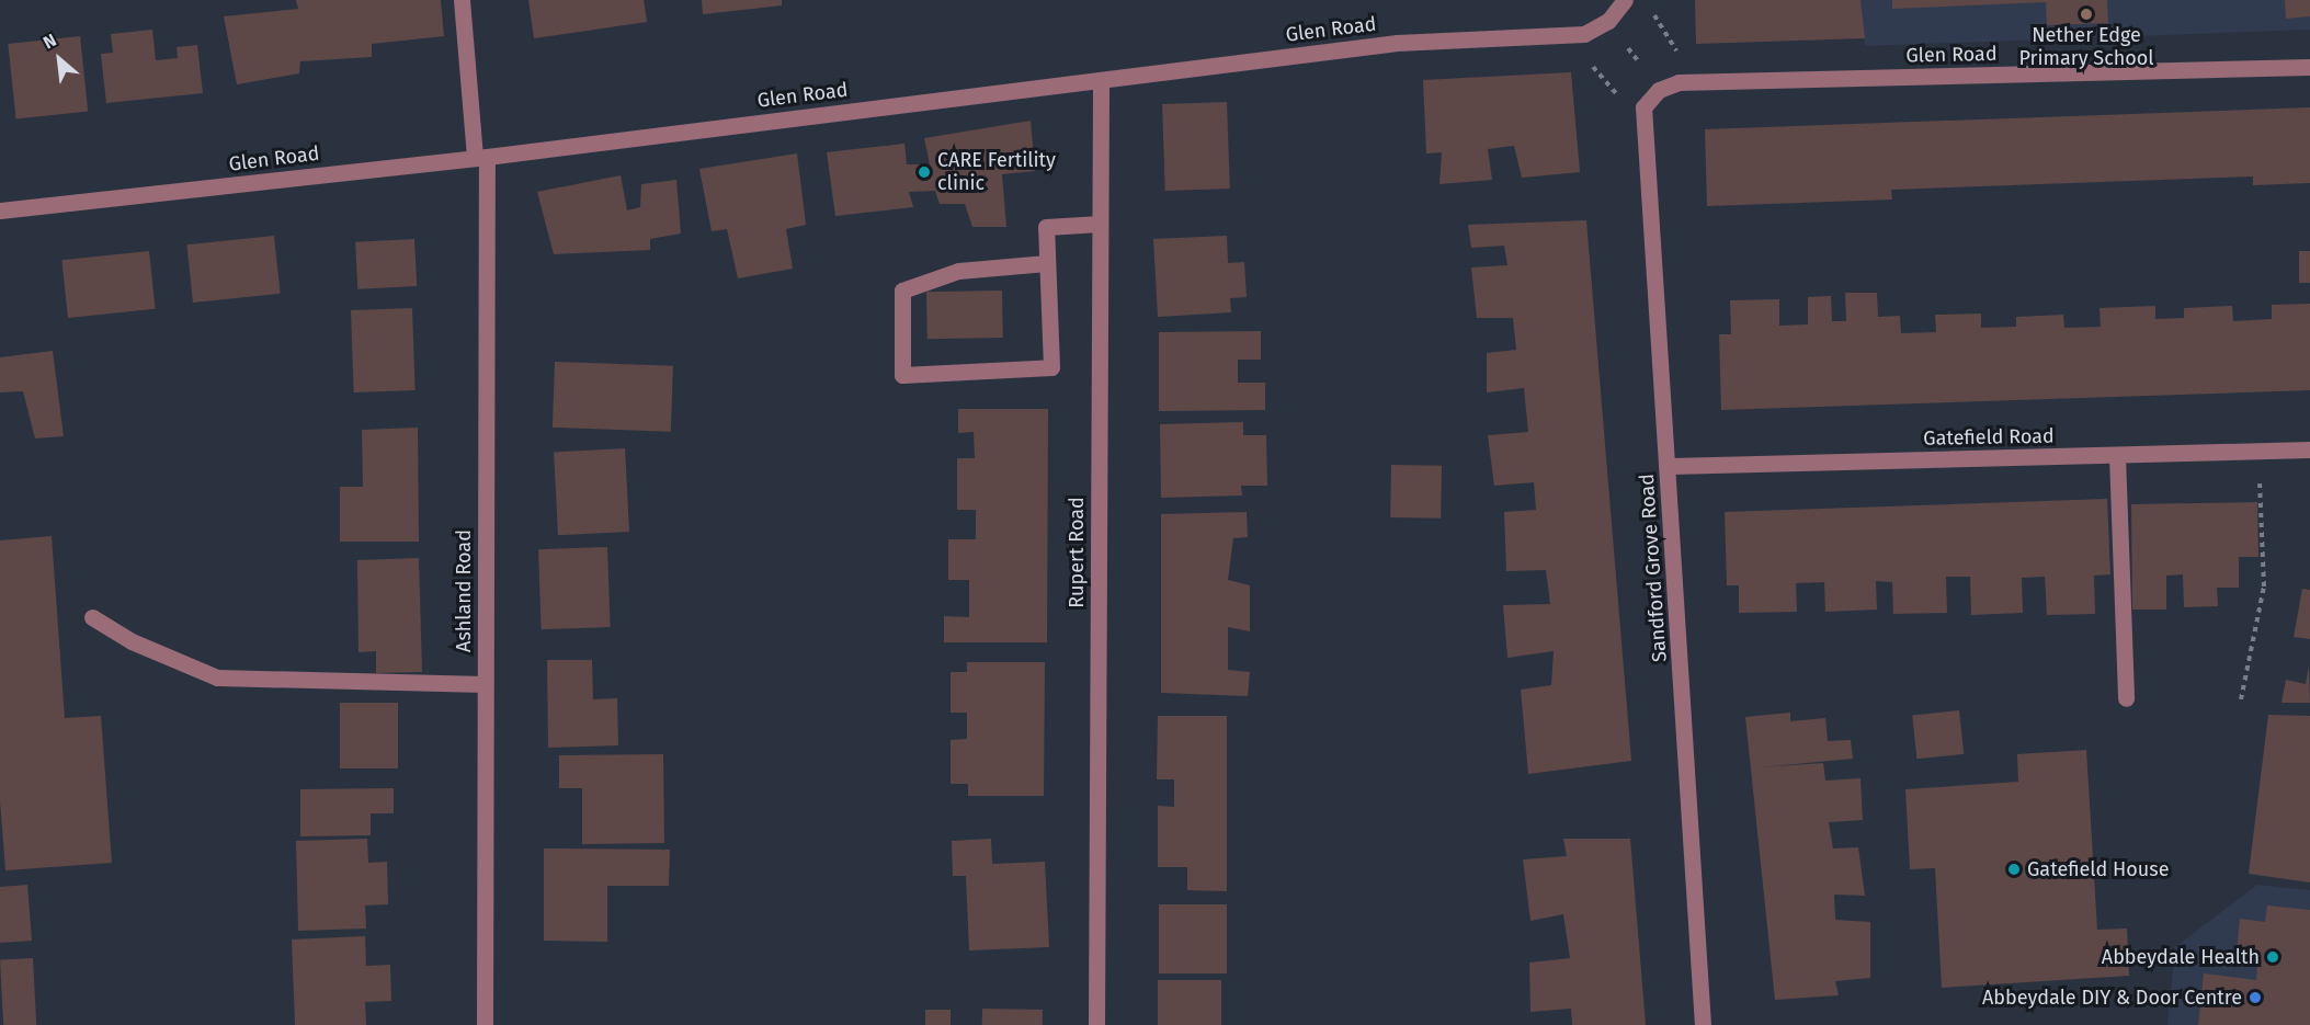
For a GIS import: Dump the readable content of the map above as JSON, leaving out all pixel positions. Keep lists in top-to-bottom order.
{
  "streets": {
    "street": [
      "Glen Road",
      "Gatefield Road",
      "Rupert Road",
      "Sandford Grove Road",
      "Ashland Road"
    ]
  },
  "crossings": [
    ["Glen Road", "Rupert Road"],
    ["Glen Road", "Ashland Road"],
    ["Gatefield Road", "Sandford Grove Road"]
  ],
  "places": [
    "Nether Edge Primary School",
    "CARE Fertility clinic",
    "Gatefield House",
    "Abbeydale Health",
    "Abbeydale DIY & Door Centre"
  ],
  "north": "top left"
}
